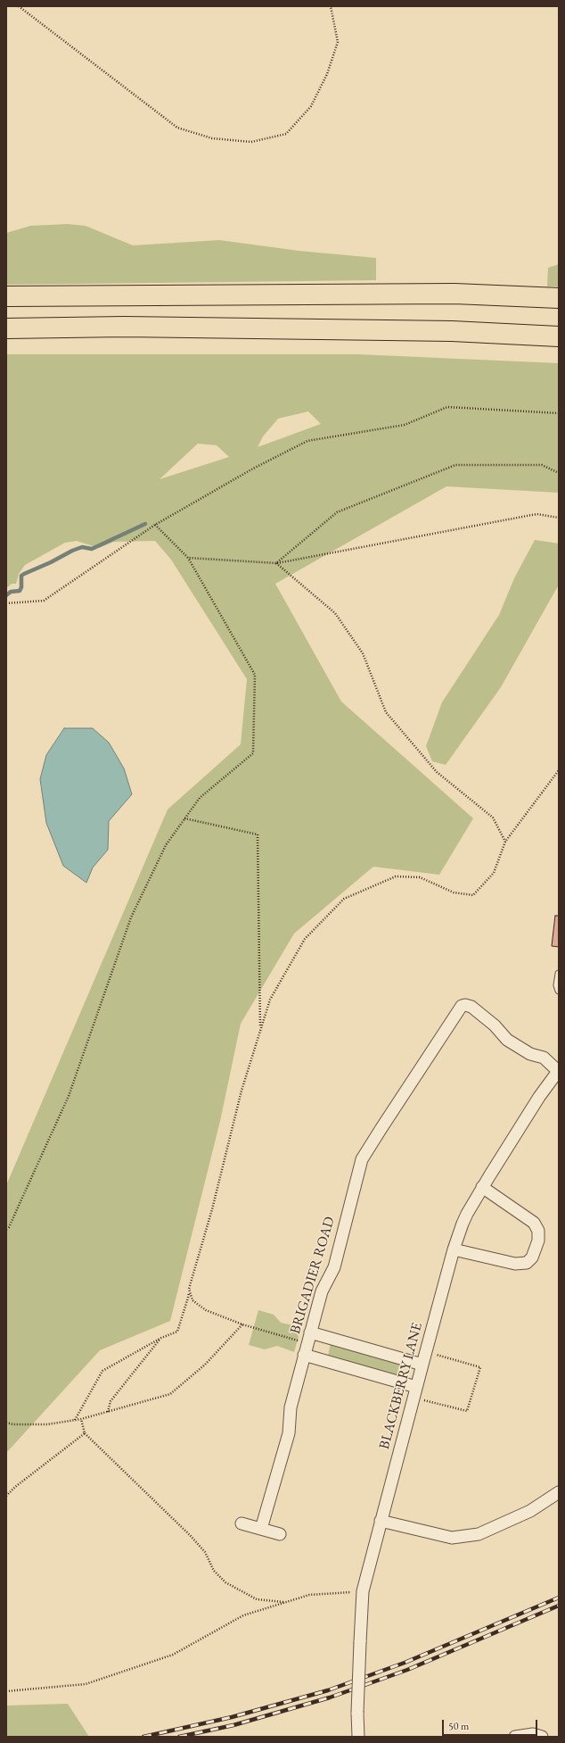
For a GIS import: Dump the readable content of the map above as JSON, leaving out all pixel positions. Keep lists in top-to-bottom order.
{
  "streets": {
    "street": ["BRIGADIER ROAD", "BLACKBERRY LANE"]
  },
  "crossings": [
    ["BRIGADIER ROAD", "BLACKBERRY LANE"]
  ],
  "scale_bar": "50 m"
}
